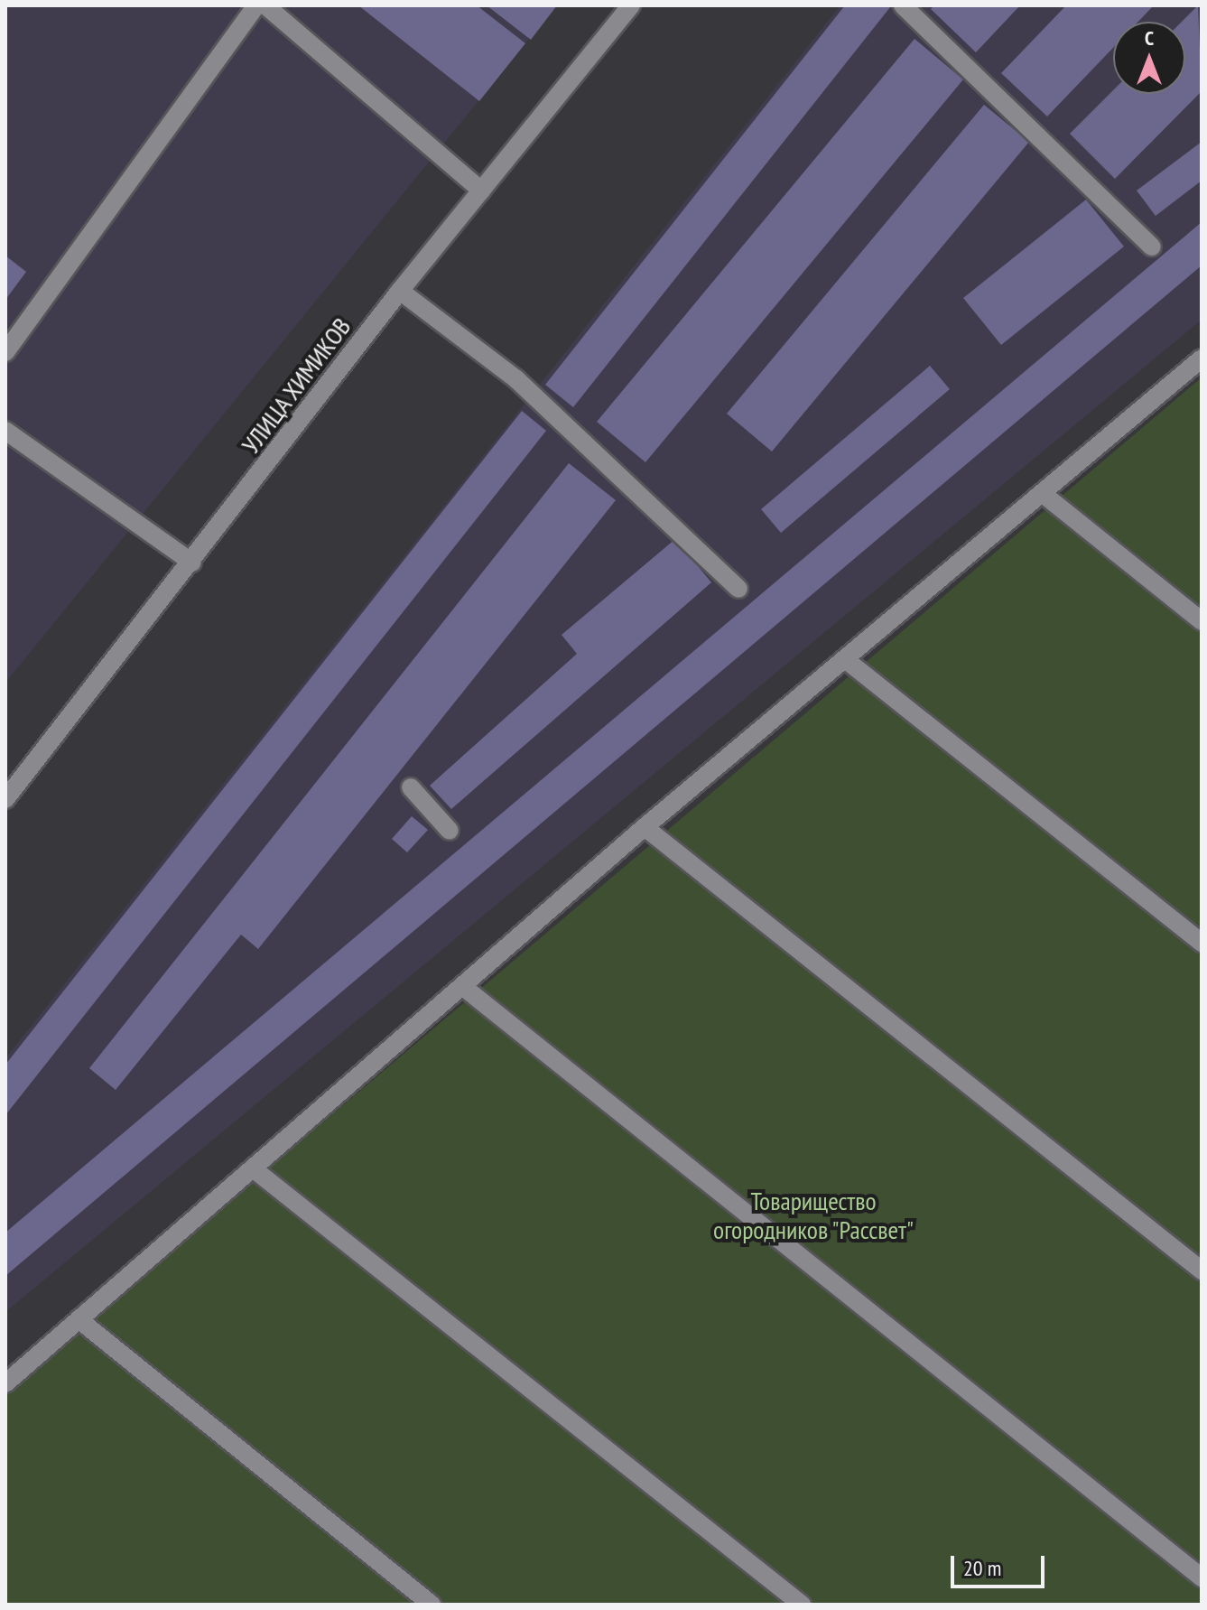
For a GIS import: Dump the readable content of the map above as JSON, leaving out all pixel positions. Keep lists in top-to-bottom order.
{
  "streets": {
    "street": ["УЛИЦА ХИМИКОВ"]
  },
  "parks": ["Товарищество огородников \"Рассвет\""],
  "scale_bar": "20 m",
  "north": "top"
}
